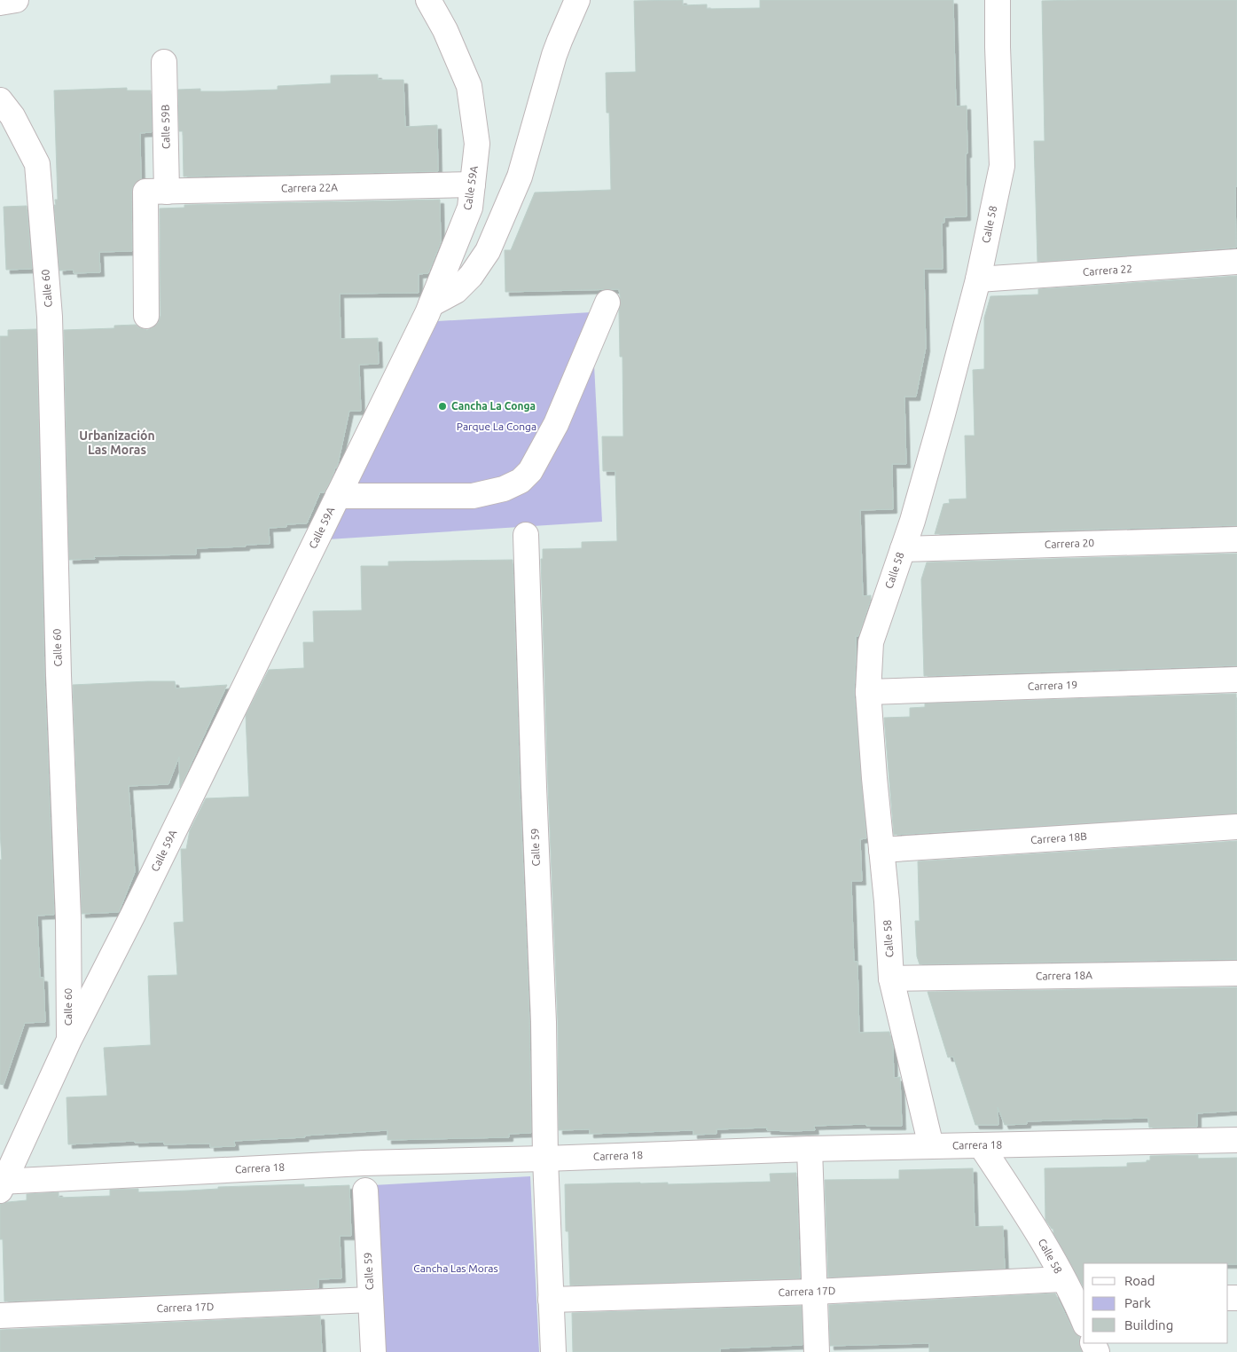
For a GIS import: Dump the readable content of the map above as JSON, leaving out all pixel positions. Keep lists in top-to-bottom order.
{
  "streets": {
    "street": [
      "Calle 59B",
      "Carrera 22A",
      "Calle 59A",
      "Calle 58",
      "Carrera 22",
      "Calle 60",
      "Carrera 20",
      "Carrera 19",
      "Carrera 18B",
      "Calle 59",
      "Carrera 18A",
      "Carrera 18",
      "Carrera 17D"
    ]
  },
  "crossings": [
    ["Calle 59B", "Carrera 22A"],
    ["Carrera 22A", "Calle 59A"],
    ["Calle 59A", "Calle 60"],
    ["Calle 58", "Carrera 22"],
    ["Calle 58", "Carrera 20"],
    ["Calle 58", "Carrera 19"],
    ["Calle 58", "Carrera 18B"],
    ["Calle 58", "Carrera 18A"],
    ["Calle 58", "Carrera 18"],
    ["Calle 58", "Carrera 17D"],
    ["Calle 60", "Carrera 18"],
    ["Calle 59", "Carrera 18"],
    ["Calle 59", "Carrera 17D"]
  ],
  "districts": ["Urbanización Las Moras"],
  "parks": ["Parque La Conga", "Cancha Las Moras"],
  "places": ["Cancha La Conga"],
  "legend": ["Road", "Park", "Building"]
}
